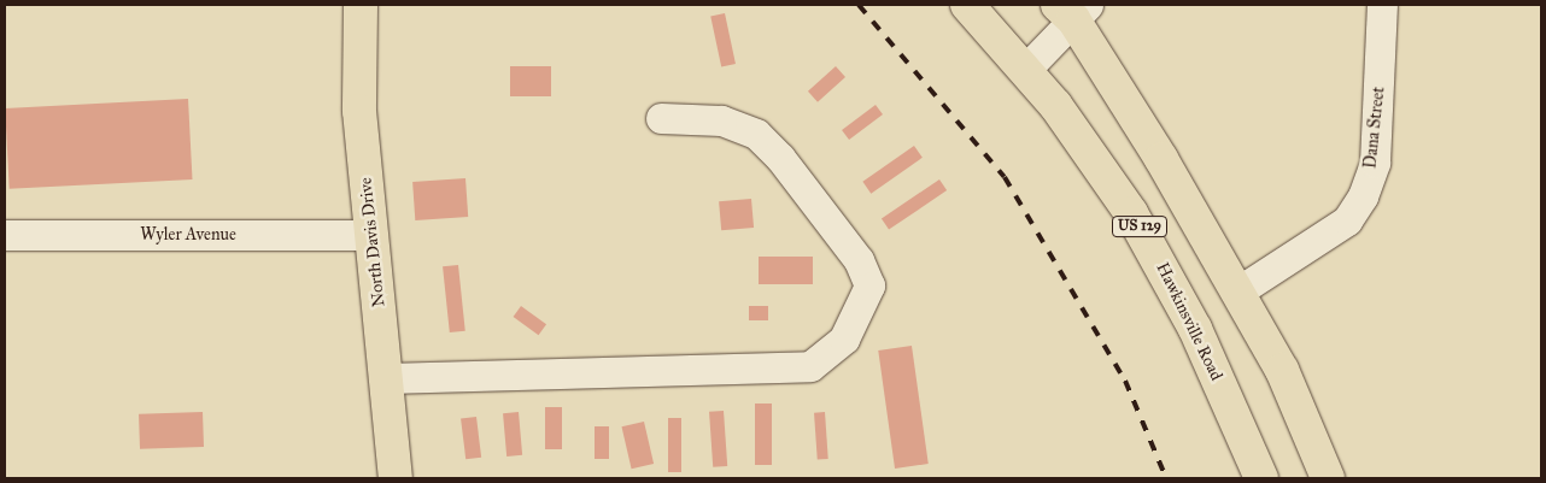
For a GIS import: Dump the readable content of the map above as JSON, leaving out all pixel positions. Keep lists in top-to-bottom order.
{
  "streets": {
    "main road": ["US 129", "North Davis Drive", "Hawkinsville Road"],
    "street": ["Dana Street", "Wyler Avenue"]
  },
  "crossings": [
    ["Dana Street", "US 129"],
    ["Wyler Avenue", "North Davis Drive"]
  ]
}
